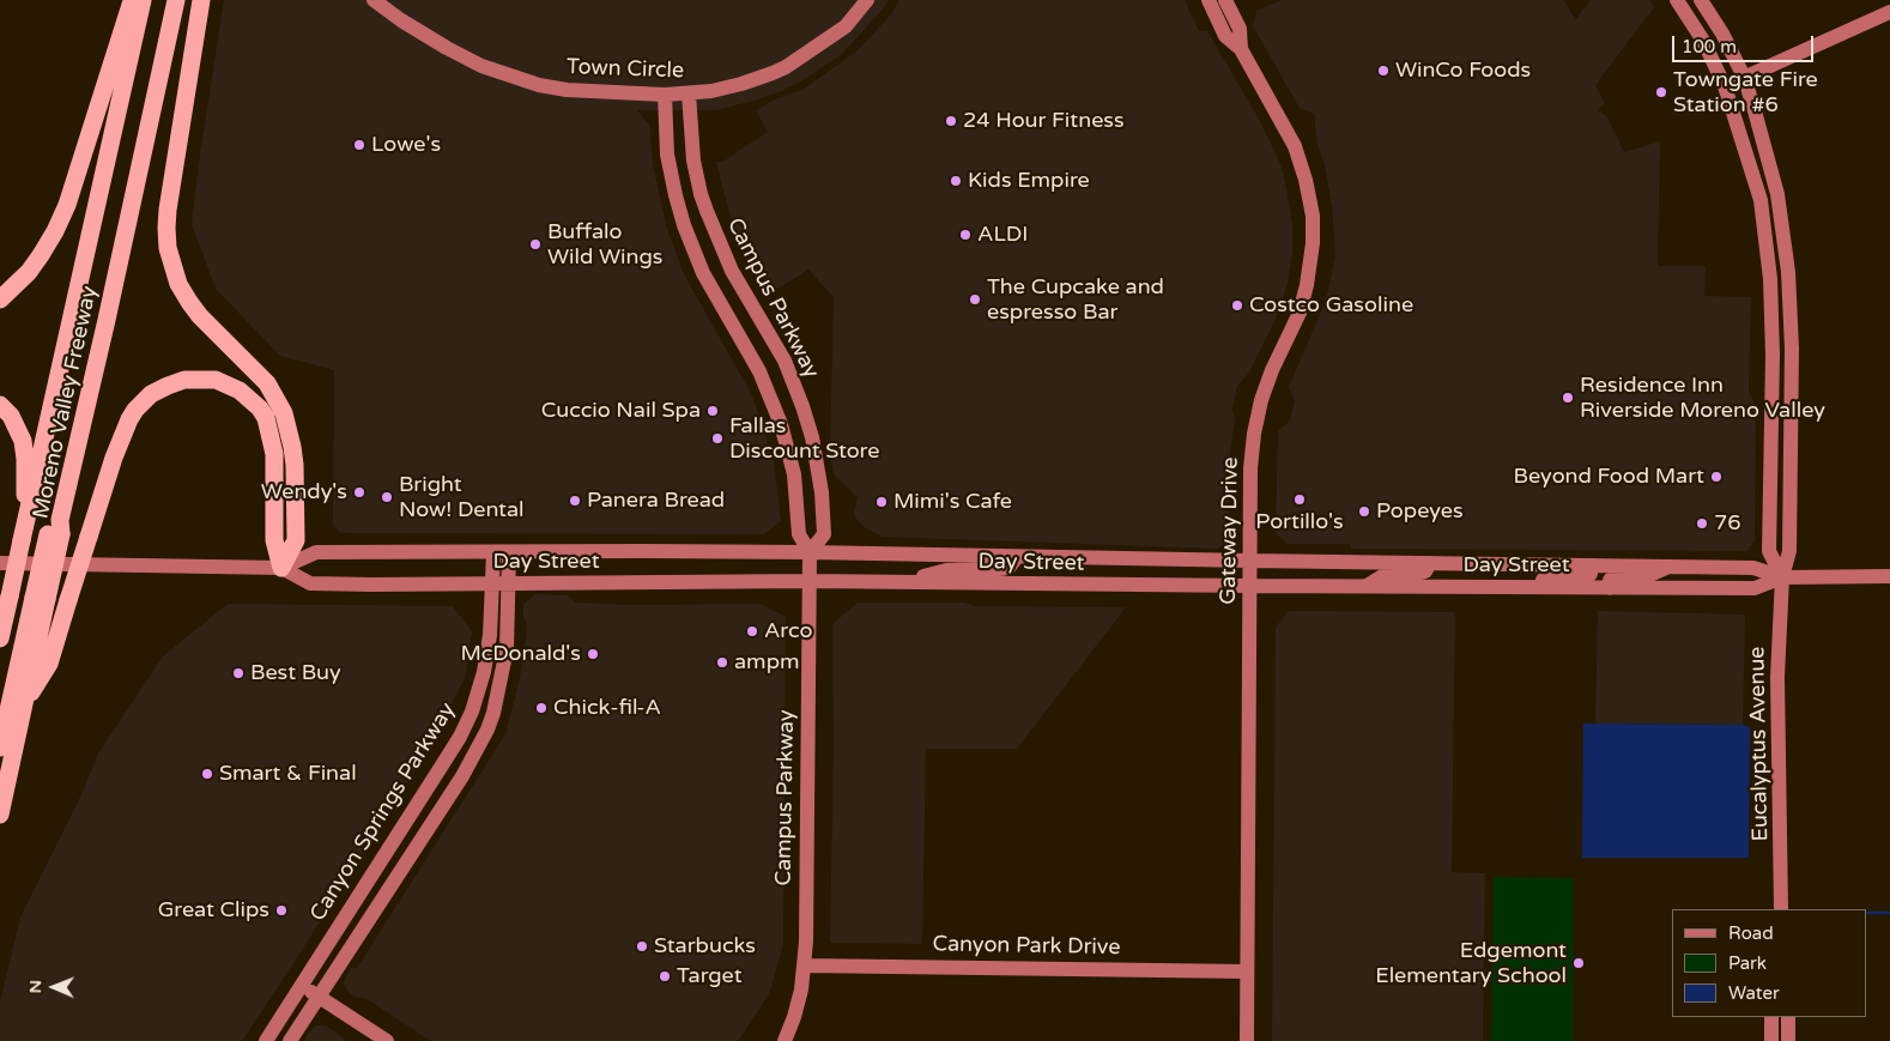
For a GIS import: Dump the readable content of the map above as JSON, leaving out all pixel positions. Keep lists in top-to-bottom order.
{
  "streets": {
    "highway": ["Moreno Valley Freeway"],
    "main road": [
      "Town Circle",
      "Campus Parkway",
      "Gateway Drive",
      "Day Street",
      "Eucalyptus Avenue",
      "Canyon Springs Parkway",
      "Canyon Park Drive"
    ]
  },
  "crossings": [
    ["Town Circle", "Campus Parkway"],
    ["Campus Parkway", "Day Street"],
    ["Campus Parkway", "Canyon Park Drive"],
    ["Gateway Drive", "Day Street"],
    ["Gateway Drive", "Canyon Park Drive"],
    ["Day Street", "Eucalyptus Avenue"],
    ["Day Street", "Canyon Springs Parkway"]
  ],
  "places": [
    "WinCo Foods",
    "Towngate Fire Station #6",
    "24 Hour Fitness",
    "Lowe's",
    "Kids Empire",
    "ALDI",
    "Buffalo Wild Wings",
    "The Cupcake and espresso Bar",
    "Costco Gasoline",
    "Residence Inn Riverside Moreno Valley",
    "Cuccio Nail Spa",
    "Fallas Discount Store",
    "Beyond Food Mart",
    "Wendy's",
    "Bright Now! Dental",
    "Portillo's",
    "Panera Bread",
    "Mimi's Cafe",
    "Popeyes",
    "76",
    "Arco",
    "McDonald's",
    "ampm",
    "Best Buy",
    "Chick-fil-A",
    "Smart & Final",
    "Great Clips",
    "Starbucks",
    "Edgemont Elementary School",
    "Target"
  ],
  "legend": ["Road", "Park", "Water"],
  "scale_bar": "100 m",
  "north": "left"
}
